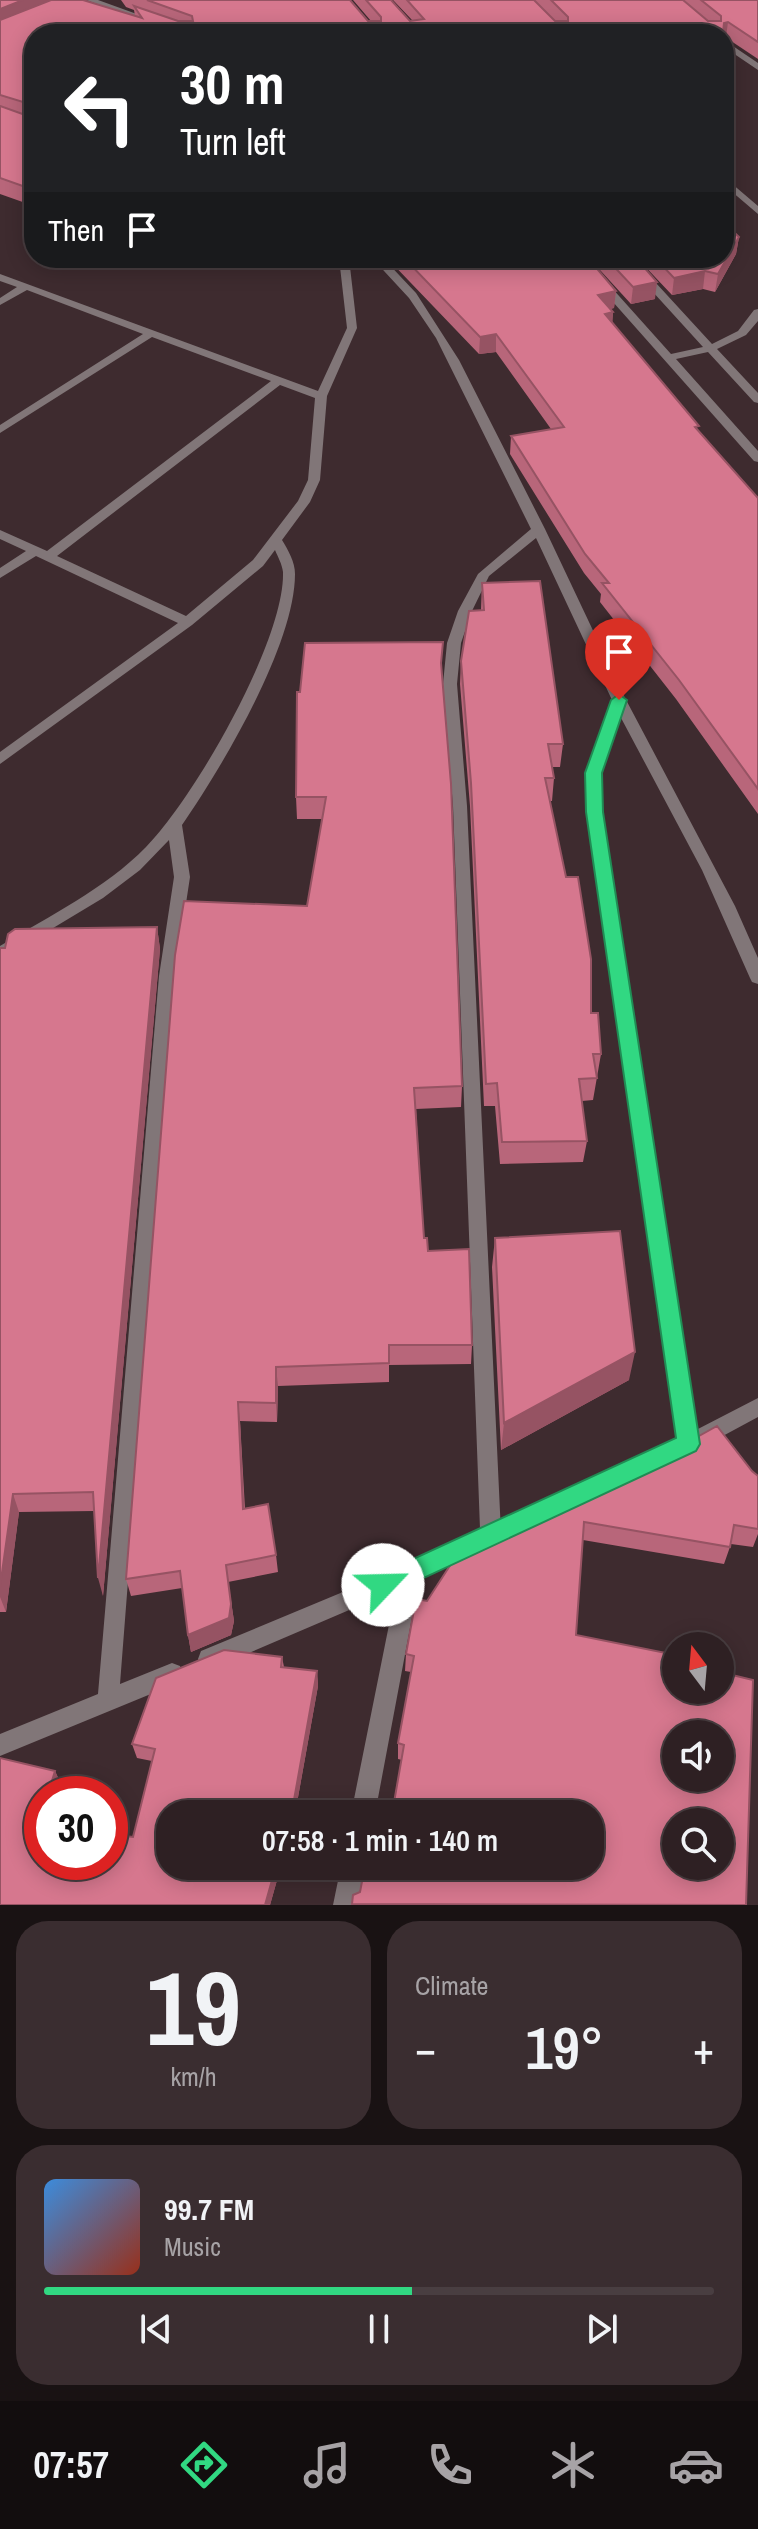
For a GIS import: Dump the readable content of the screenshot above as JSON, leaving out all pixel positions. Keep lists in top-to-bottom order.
{
  "north": "top",
  "page": {
    "turn": ["30 m", "Turn left"],
    "then": "Then",
    "limit": "30",
    "trip": "07:58 · 1 min · 140 m",
    "tile": [
      ["19", "km/h"],
      "Climate"
    ],
    "heat": ["−", "19°", "+"],
    "song": ["99.7 FM", "Music"],
    "tabs": "07:57"
  }
}
